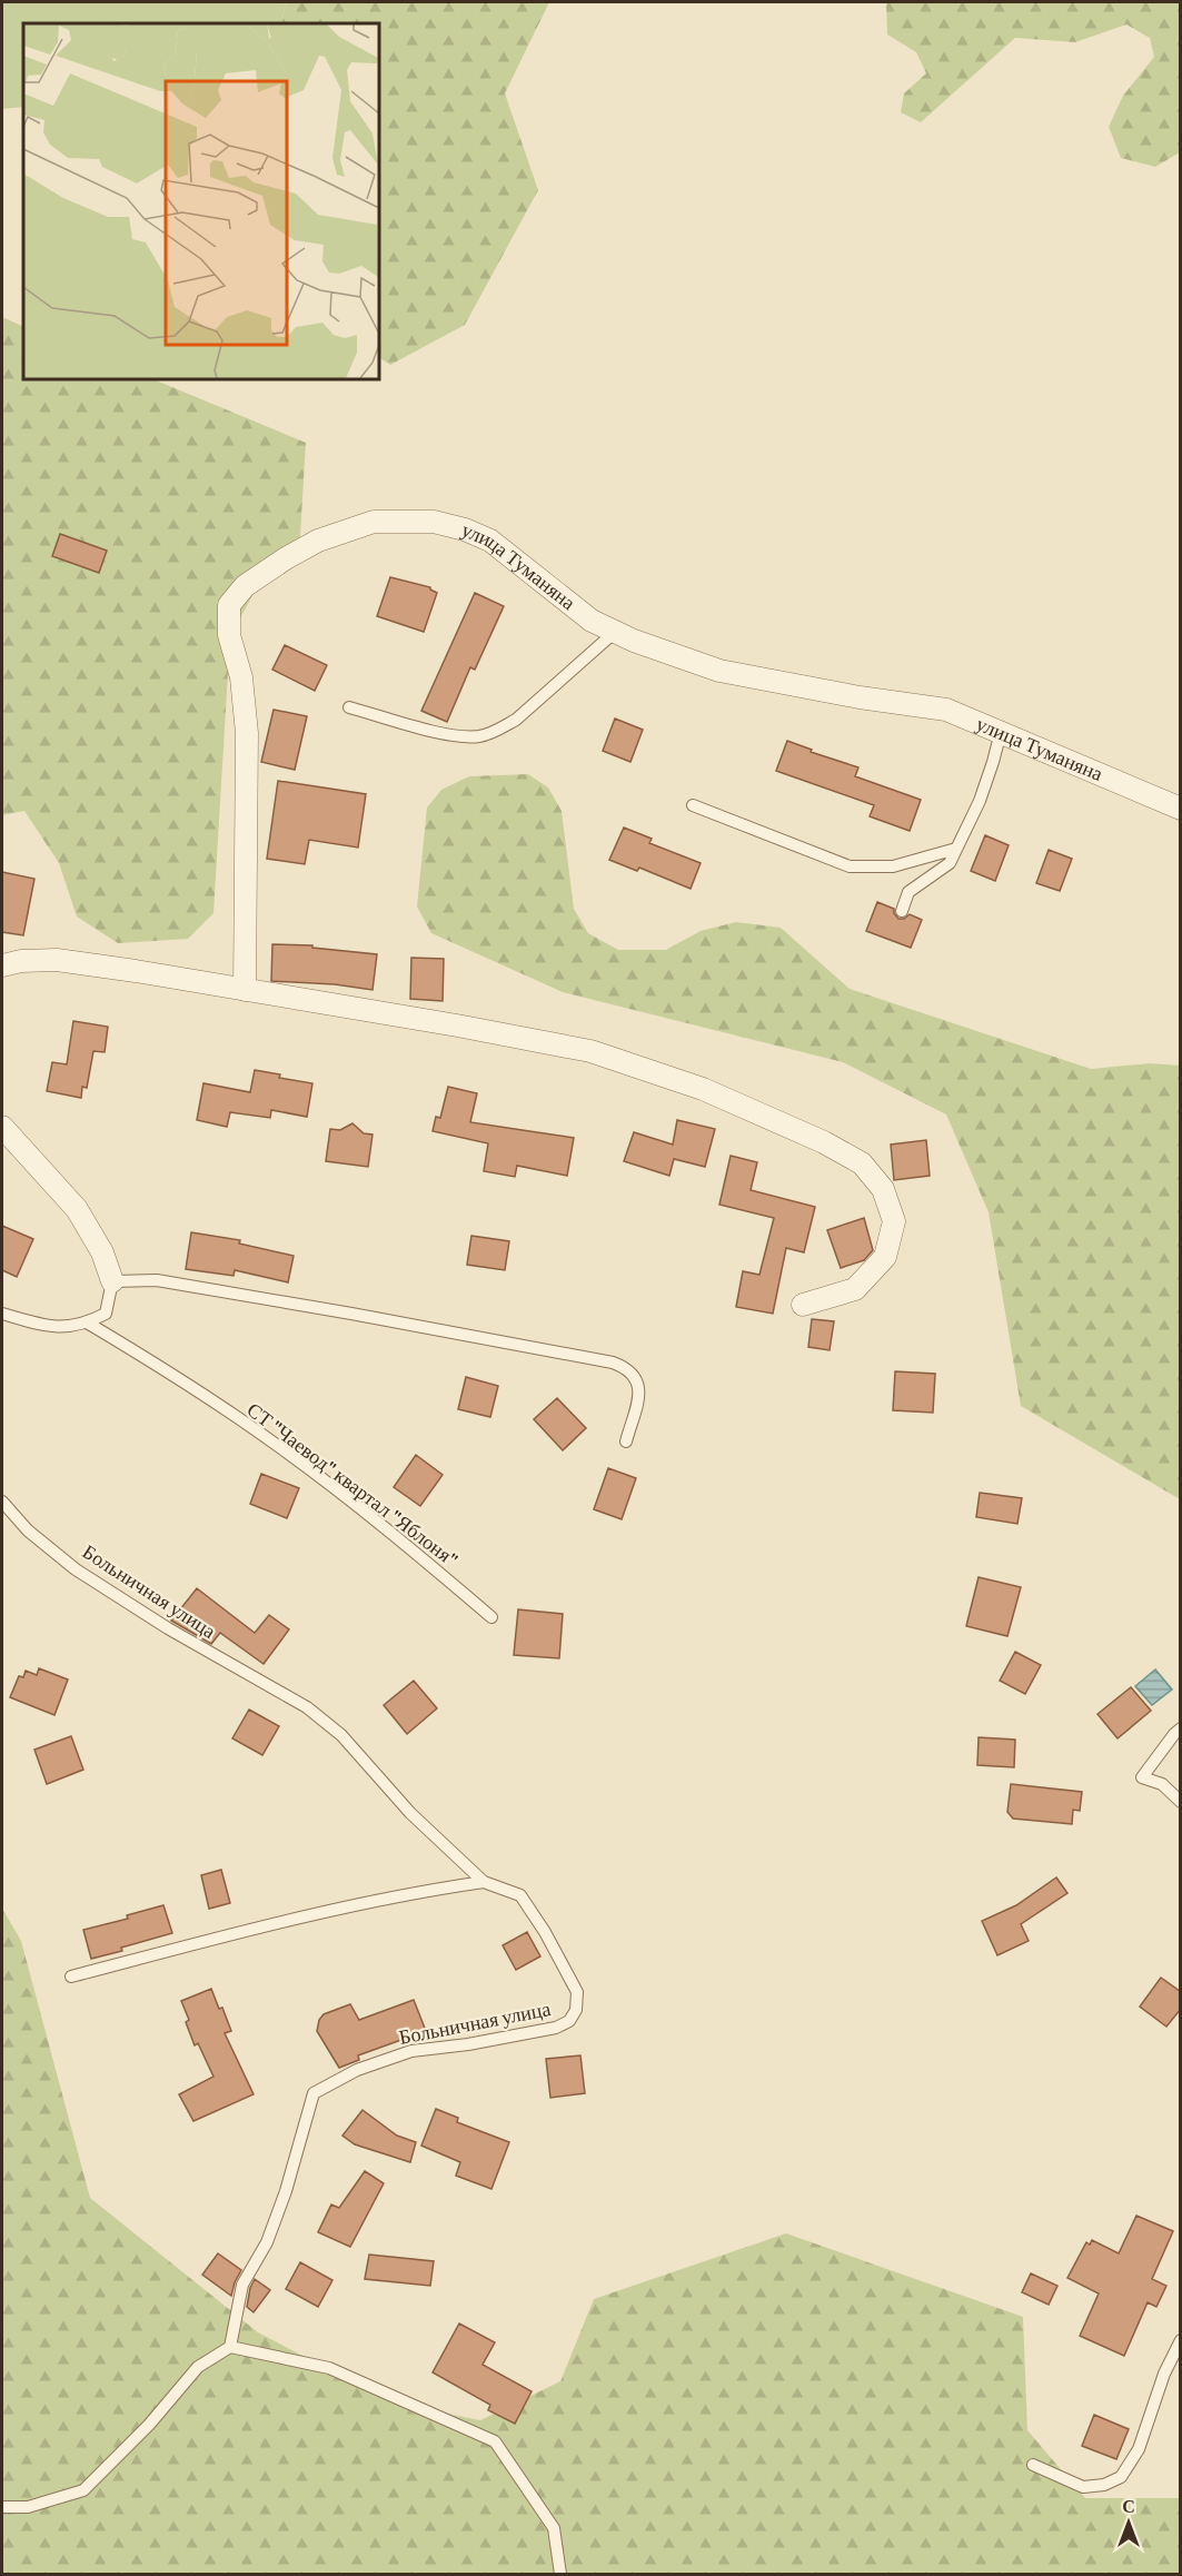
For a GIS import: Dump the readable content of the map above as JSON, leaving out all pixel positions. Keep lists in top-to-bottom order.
{
  "streets": {
    "street": ["улица Туманяна"],
    "lane": ["СТ \"Чаевод\" квартал \"Яблоня\"", "Больничная улица"]
  },
  "north": "top"
}
